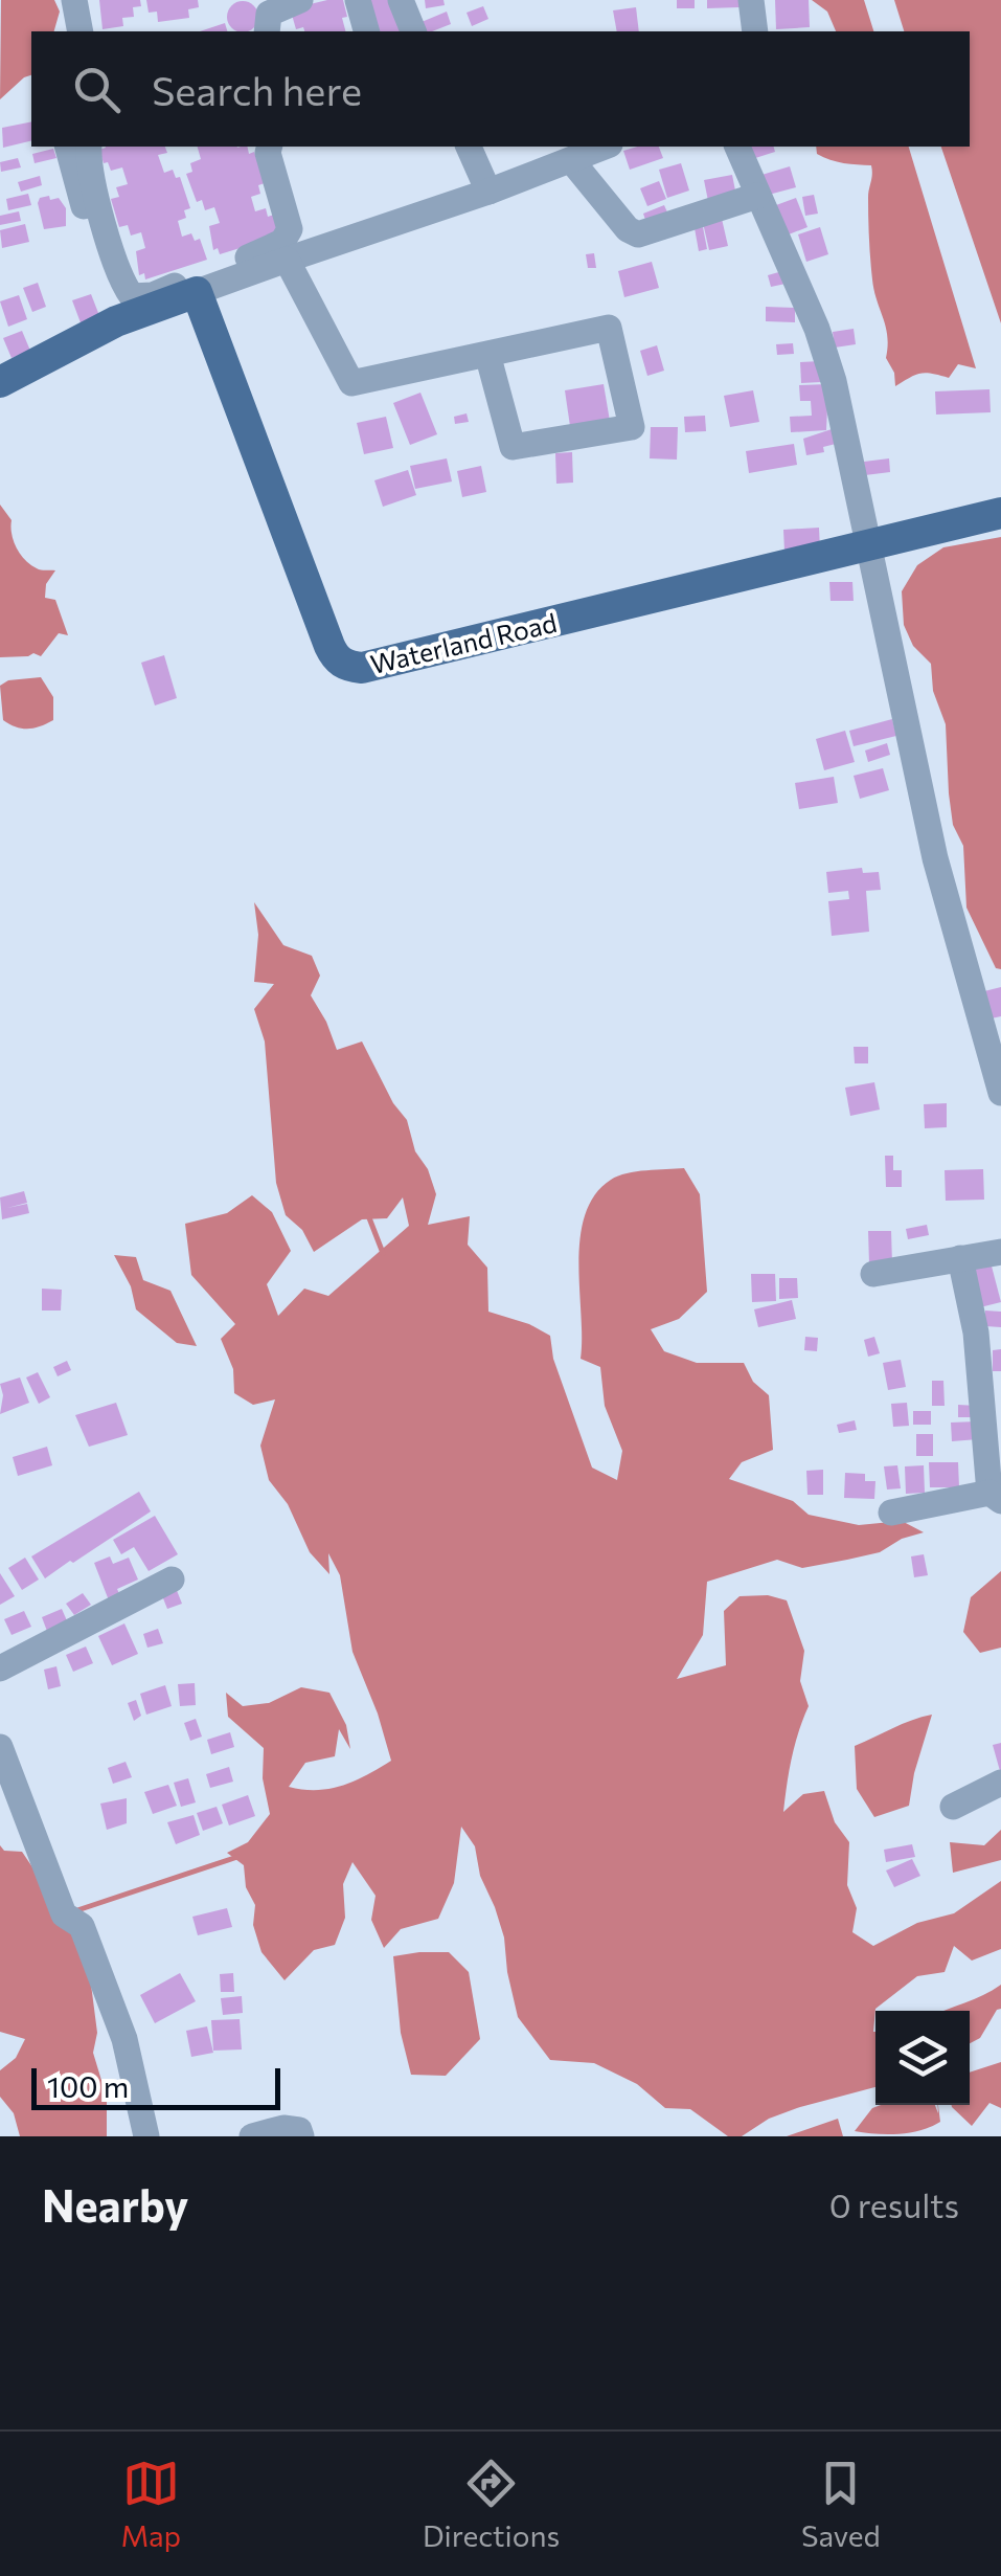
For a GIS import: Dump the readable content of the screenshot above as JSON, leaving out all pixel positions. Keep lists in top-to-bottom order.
{
  "streets": {
    "main road": ["Waterland Road"]
  },
  "scale_bar": "100 m",
  "page": {
    "search": "Search here",
    "scale": "100 m",
    "heading": ["Nearby", "0 results"],
    "nav": ["Map", "Directions", "Saved"]
  }
}
